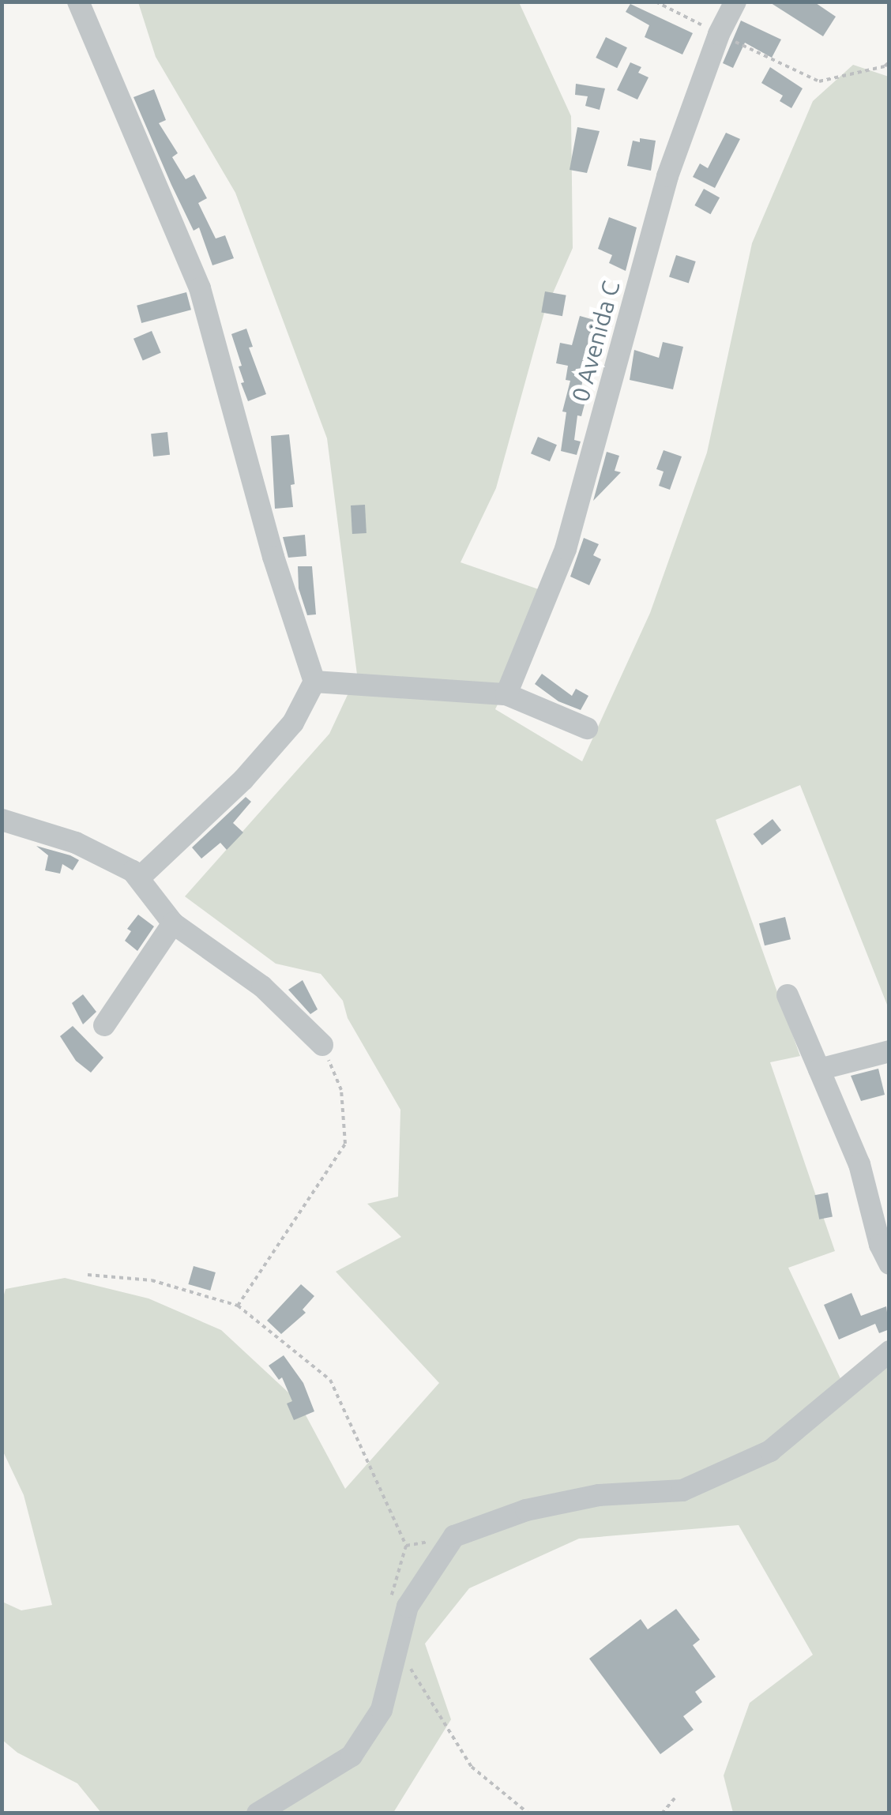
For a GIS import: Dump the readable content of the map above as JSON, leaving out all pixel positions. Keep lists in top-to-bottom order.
{
  "streets": {
    "street": ["0 Avenida C"]
  }
}
